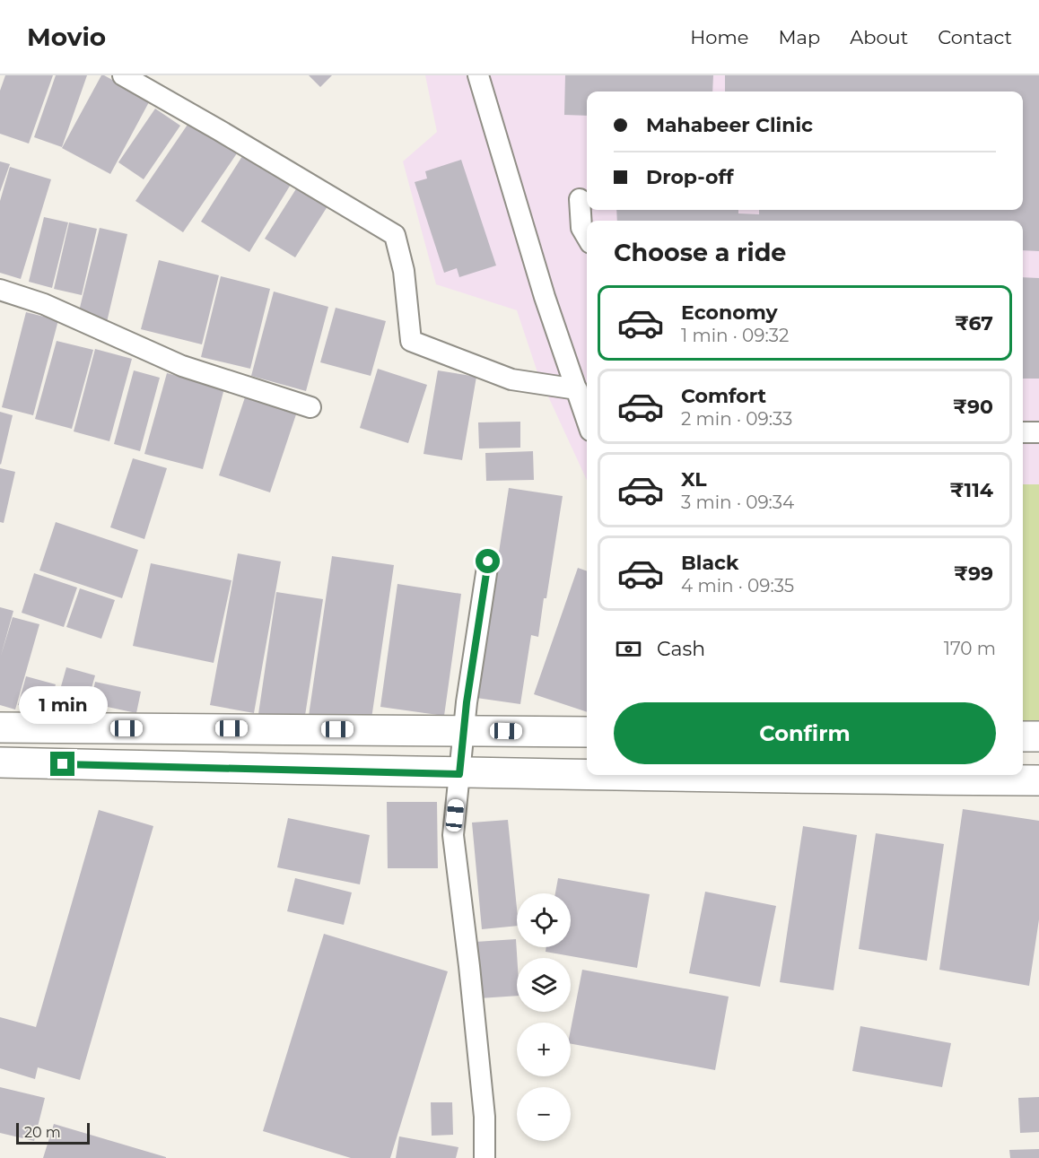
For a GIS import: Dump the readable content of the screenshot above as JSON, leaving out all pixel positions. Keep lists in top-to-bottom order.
{
  "scale_bar": "20 m",
  "page": {
    "header": "Movio",
    "nav": [
      "Home",
      "Map",
      "About",
      "Contact"
    ],
    "banner": ["Mahabeer Clinic", "Drop-off"],
    "heading": "Choose a ride",
    "list": [
      {
        "name": "Economy",
        "note": "1 min · 09:32",
        "value": "₹67"
      },
      {
        "name": "Comfort",
        "note": "2 min · 09:33",
        "value": "₹90"
      },
      {
        "name": "XL",
        "note": "3 min · 09:34",
        "value": "₹114"
      },
      {
        "name": "Black",
        "note": "4 min · 09:35",
        "value": "₹99"
      }
    ],
    "pay": ["Cash", "170 m"],
    "bubble": "1 min",
    "buttons": "Confirm",
    "map_buttons": ["+", "−"],
    "scale": "20 m"
  }
}
